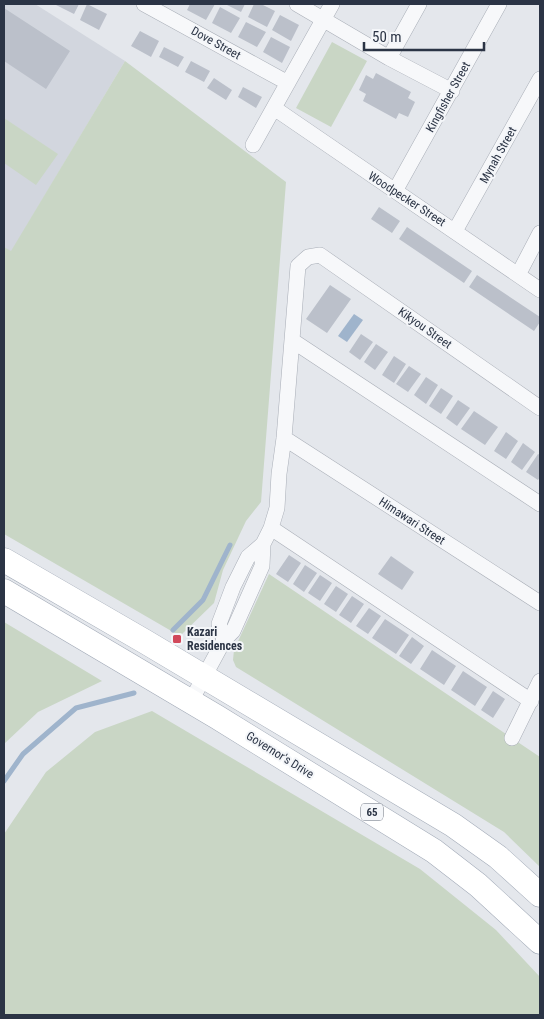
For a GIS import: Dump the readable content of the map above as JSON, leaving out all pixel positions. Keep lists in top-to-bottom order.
{
  "streets": {
    "main road": ["Governor's Drive", "65"],
    "street": [
      "Dove Street",
      "Kingfisher Street",
      "Mynah Street",
      "Woodpecker Street",
      "Kikyou Street",
      "Himawari Street"
    ]
  },
  "crossings": [
    ["Kingfisher Street", "Woodpecker Street"],
    ["Mynah Street", "Woodpecker Street"]
  ],
  "places": {
    "transit": ["Kazari Residences"]
  },
  "scale_bar": "50 m"
}
